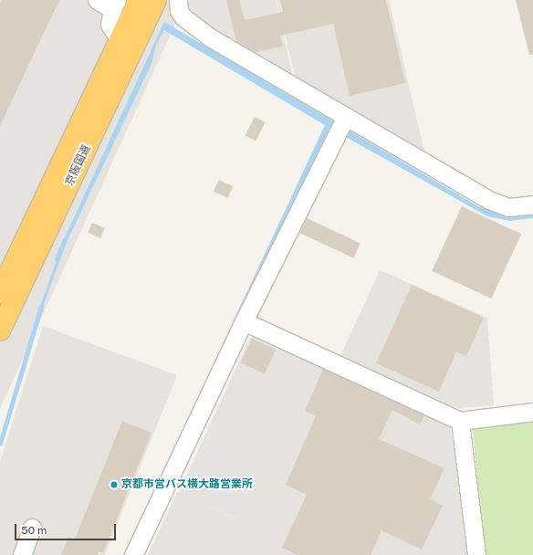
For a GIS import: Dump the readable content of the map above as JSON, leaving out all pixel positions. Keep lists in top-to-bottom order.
{
  "streets": {
    "highway": ["京阪国道"]
  },
  "places": ["京都市営バス横大路営業所"],
  "scale_bar": "50 m"
}
